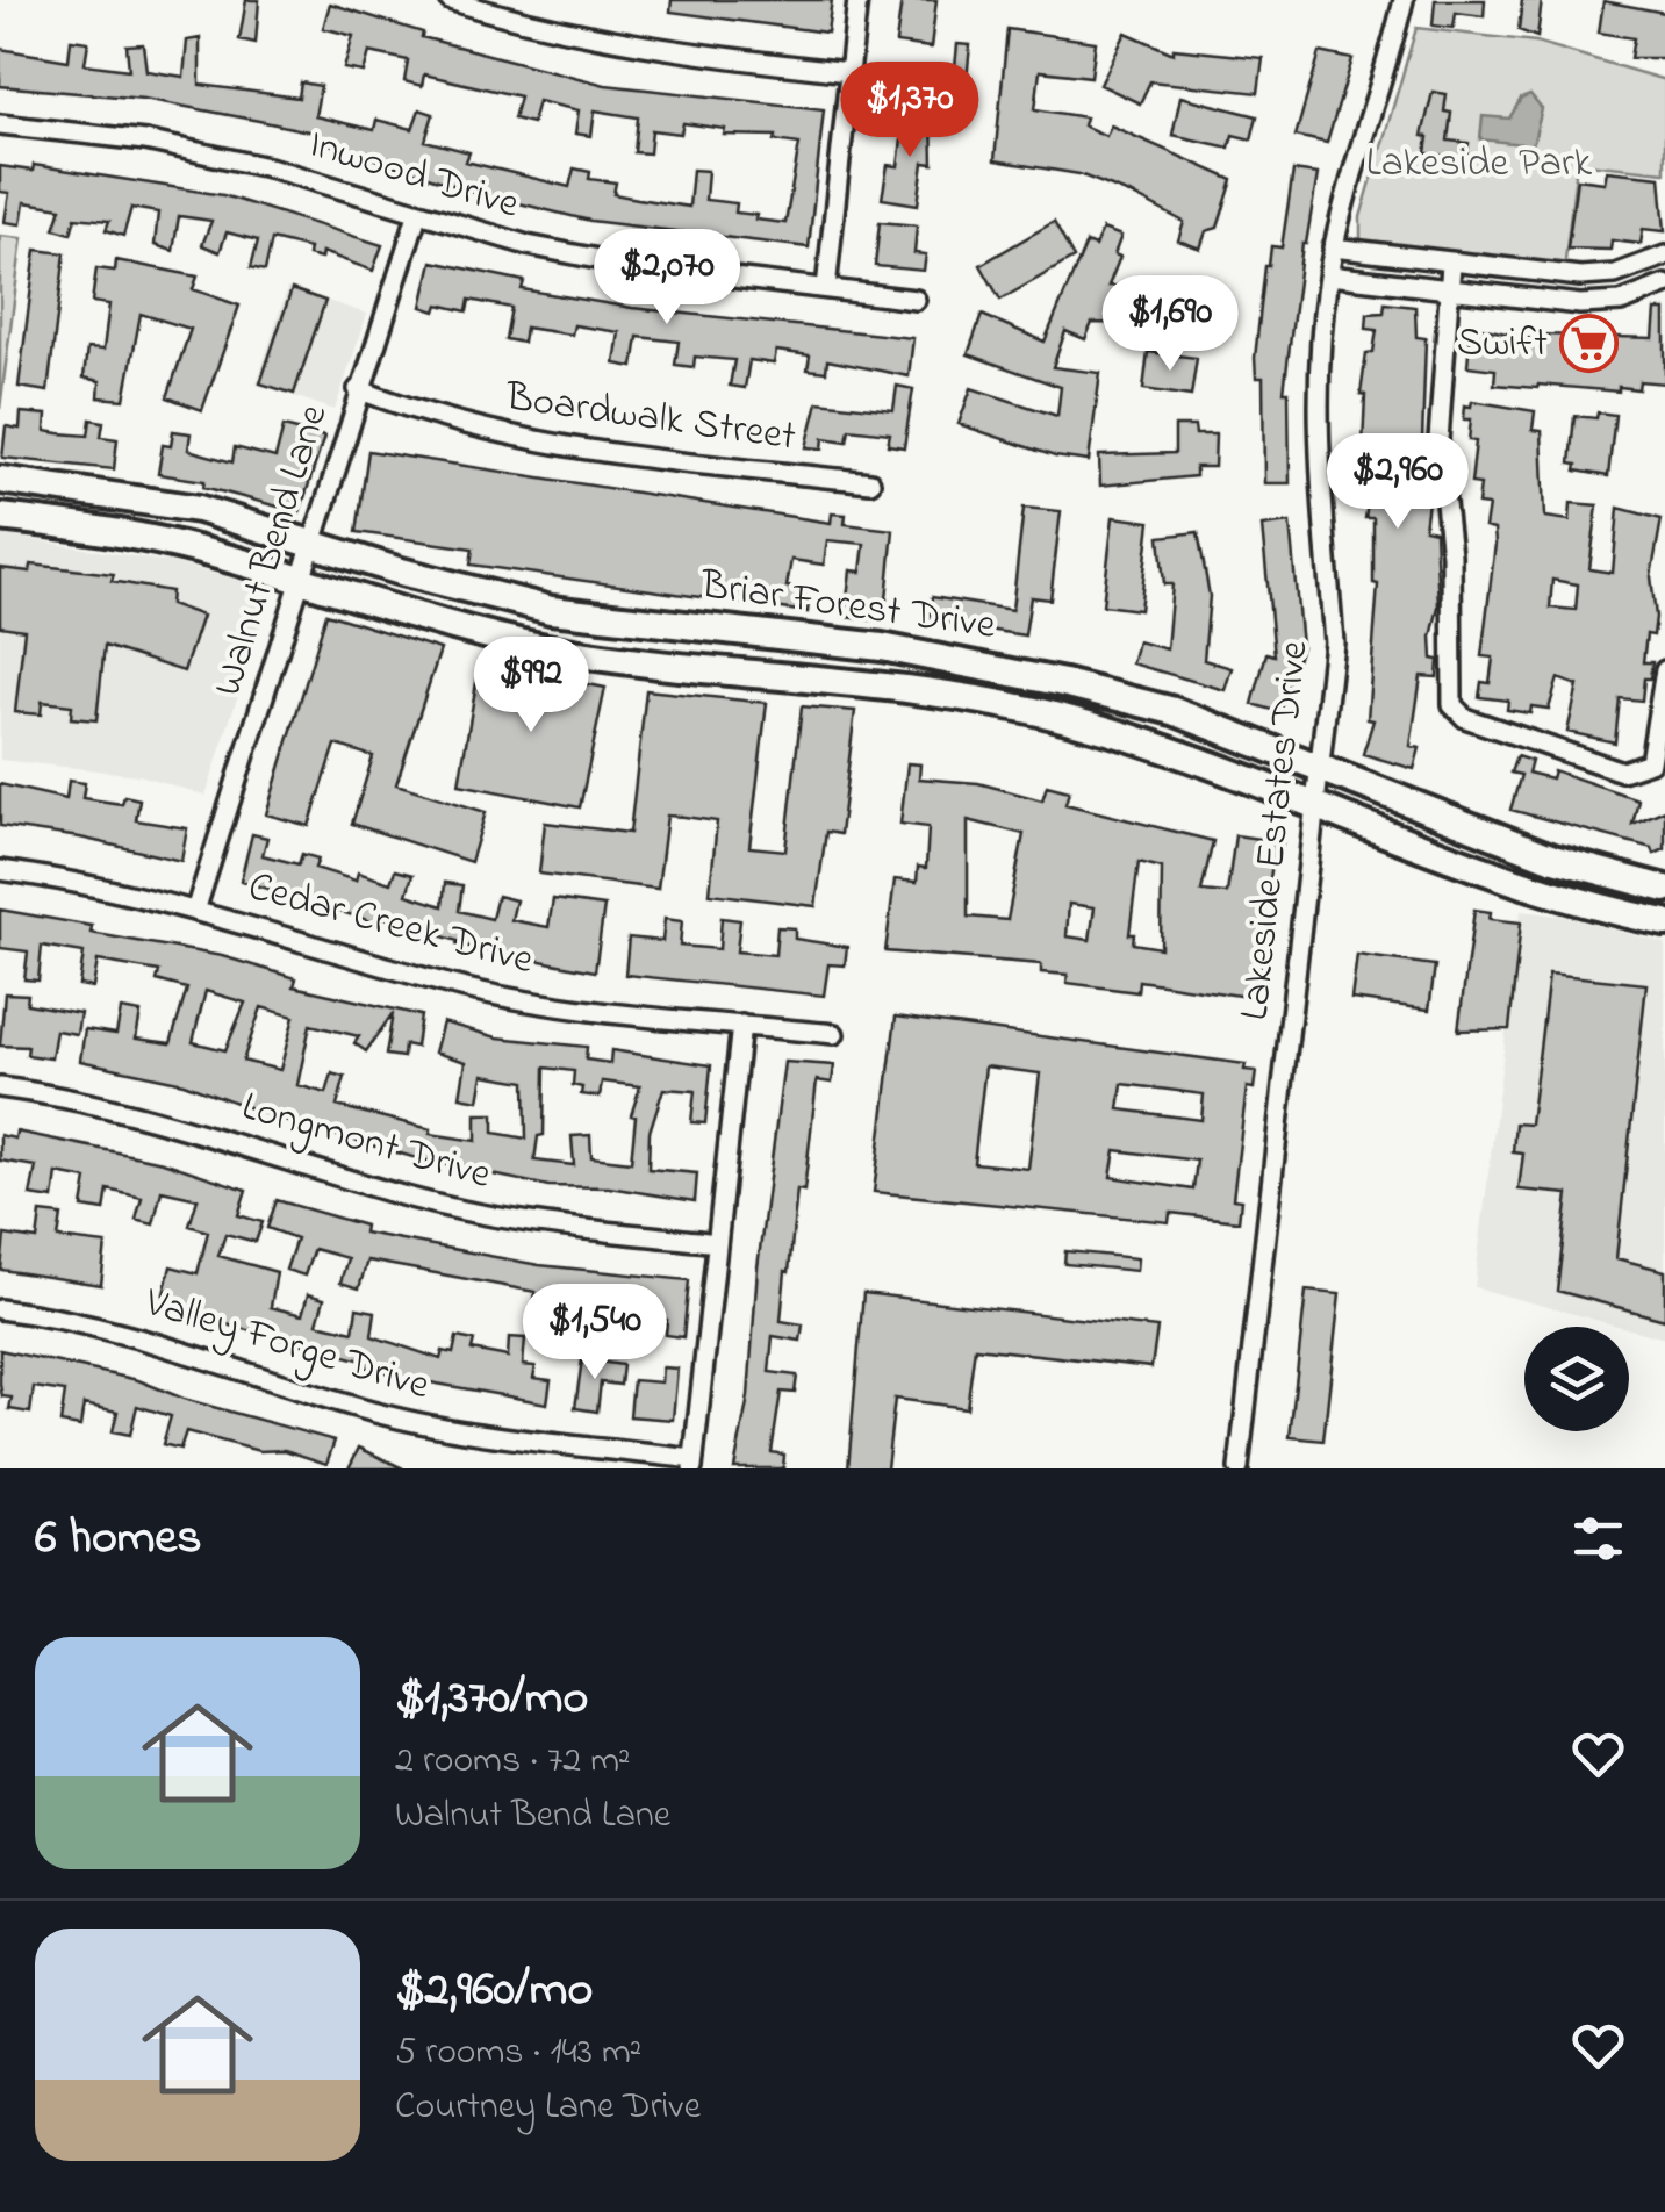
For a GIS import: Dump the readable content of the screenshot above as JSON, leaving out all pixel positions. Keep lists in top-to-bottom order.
{
  "streets": {
    "main road": ["Briar Forest Drive"],
    "street": [
      "Inwood Drive",
      "Boardwalk Street",
      "Walnut Bend Lane",
      "Lakeside Estates Drive",
      "Cedar Creek Drive",
      "Longmont Drive",
      "Valley Forge Drive"
    ]
  },
  "crossings": [
    ["Inwood Drive", "Walnut Bend Lane"],
    ["Boardwalk Street", "Walnut Bend Lane"],
    ["Walnut Bend Lane", "Briar Forest Drive"],
    ["Walnut Bend Lane", "Cedar Creek Drive"],
    ["Briar Forest Drive", "Lakeside Estates Drive"]
  ],
  "parks": ["Lakeside Park"],
  "places": {
    "supermarket": ["Swift"]
  },
  "page": {
    "price": [
      "$1,370",
      "$2,070",
      "$1,690",
      "$2,960",
      "$992",
      "$1,540"
    ],
    "heading": "6 homes",
    "list": [
      {
        "name": "$1,370/mo",
        "note": "2 rooms · 72 m² · Walnut Bend Lane"
      },
      {
        "name": "$2,960/mo",
        "note": "5 rooms · 143 m² · Courtney Lane Drive"
      }
    ]
  }
}
